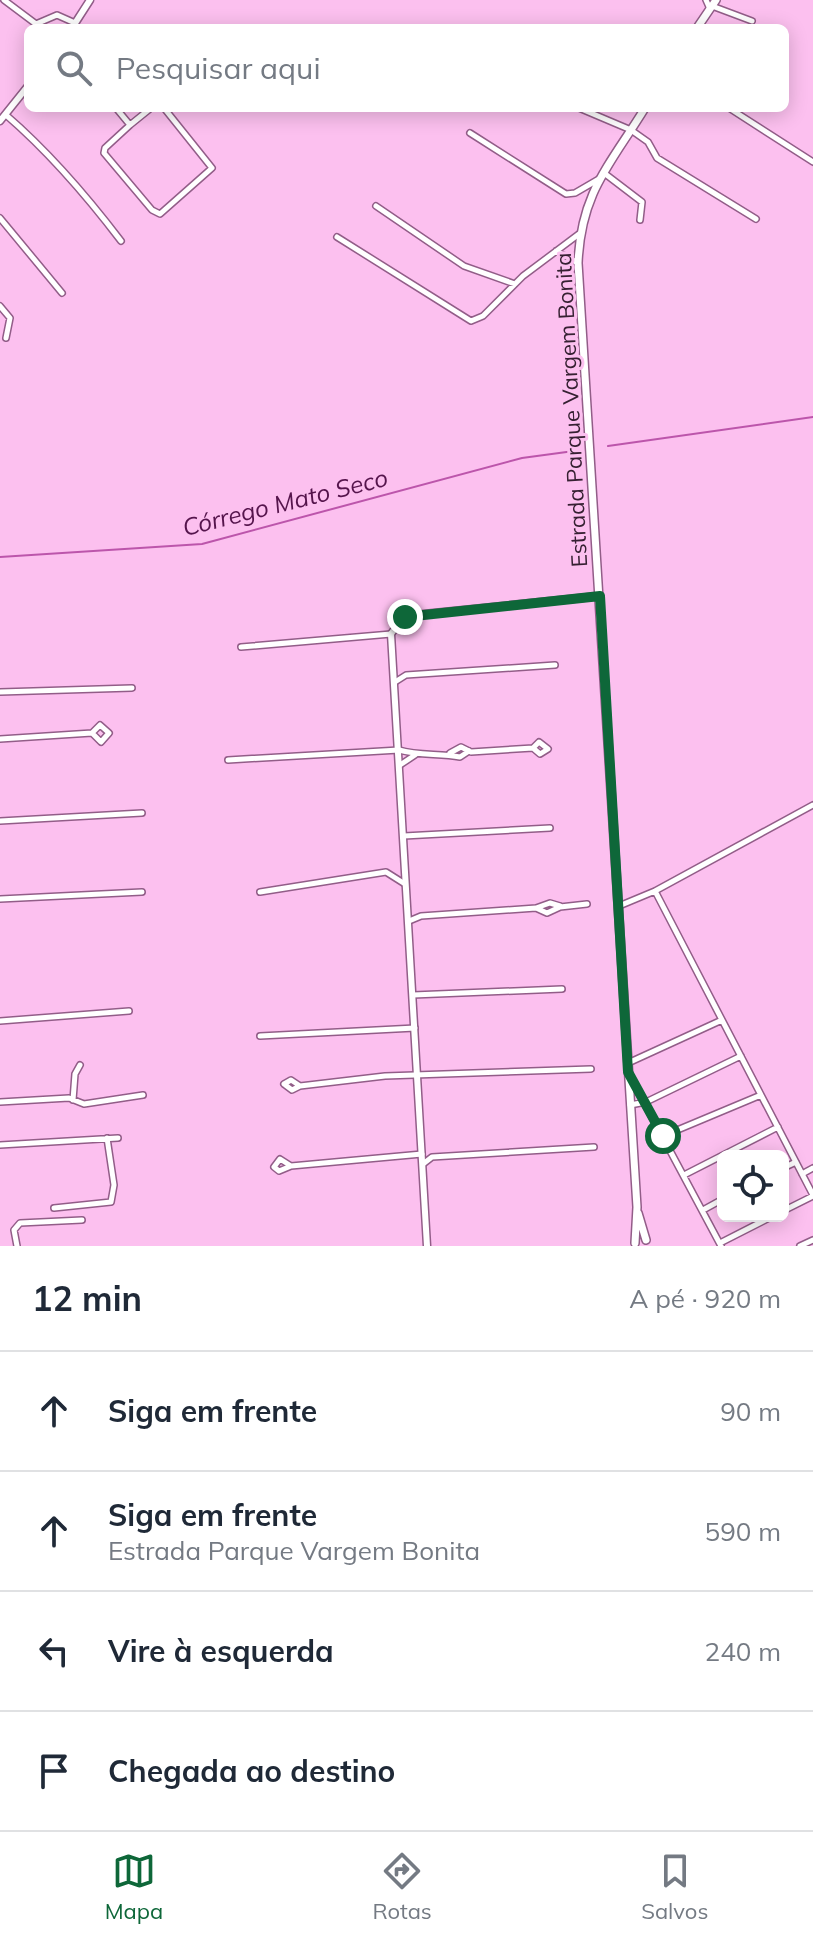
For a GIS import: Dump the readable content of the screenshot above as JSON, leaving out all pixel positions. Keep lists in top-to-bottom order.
{
  "streets": {
    "main road": ["Estrada Parque Vargem Bonita"]
  },
  "water": ["Córrego Mato Seco"],
  "page": {
    "search": "Pesquisar aqui",
    "heading": ["12 min", "A pé · 920 m"],
    "list": [
      ["Siga em frente", "90 m"],
      ["Siga em frente", "Estrada Parque Vargem Bonita", "590 m"],
      ["Vire à esquerda", "240 m"],
      "Chegada ao destino"
    ],
    "nav": ["Mapa", "Rotas", "Salvos"]
  }
}
